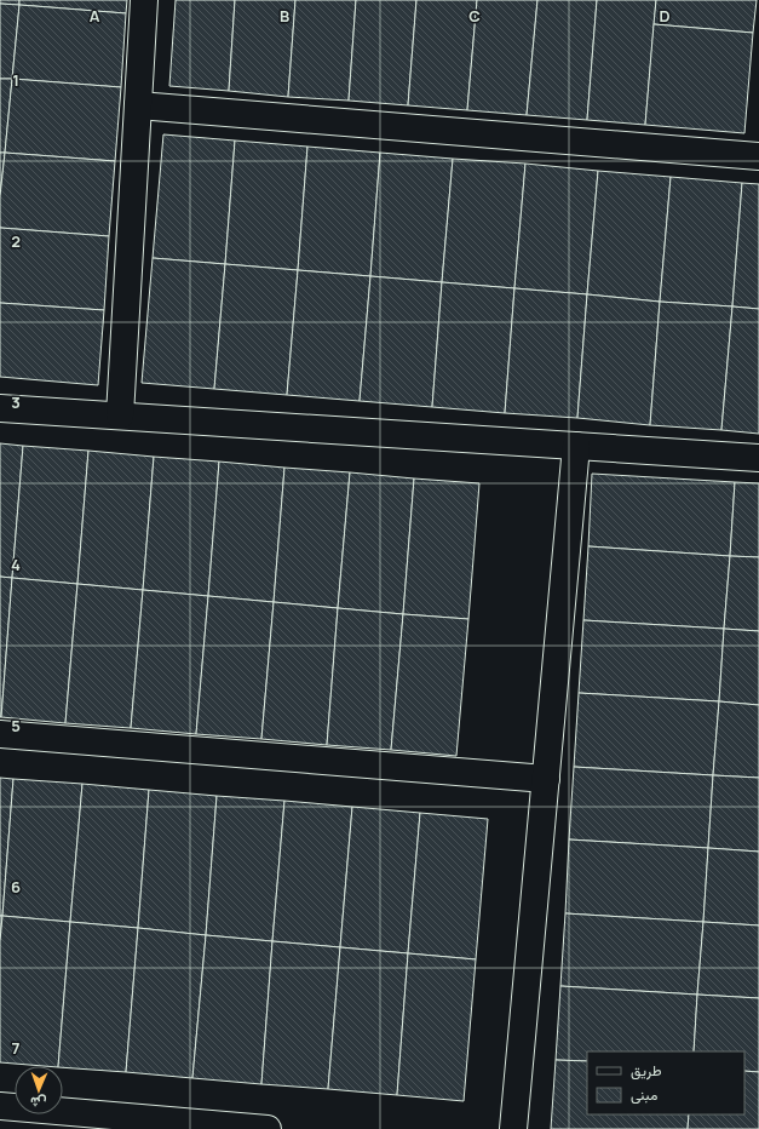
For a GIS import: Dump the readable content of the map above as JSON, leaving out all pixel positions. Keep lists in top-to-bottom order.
{
  "legend": ["طريق", "مبنى"],
  "north": "bottom",
  "grid": {
    "columns": [
      "A",
      "B",
      "C",
      "D"
    ],
    "rows": [
      "1",
      "2",
      "3",
      "4",
      "5",
      "6",
      "7"
    ]
  }
}
